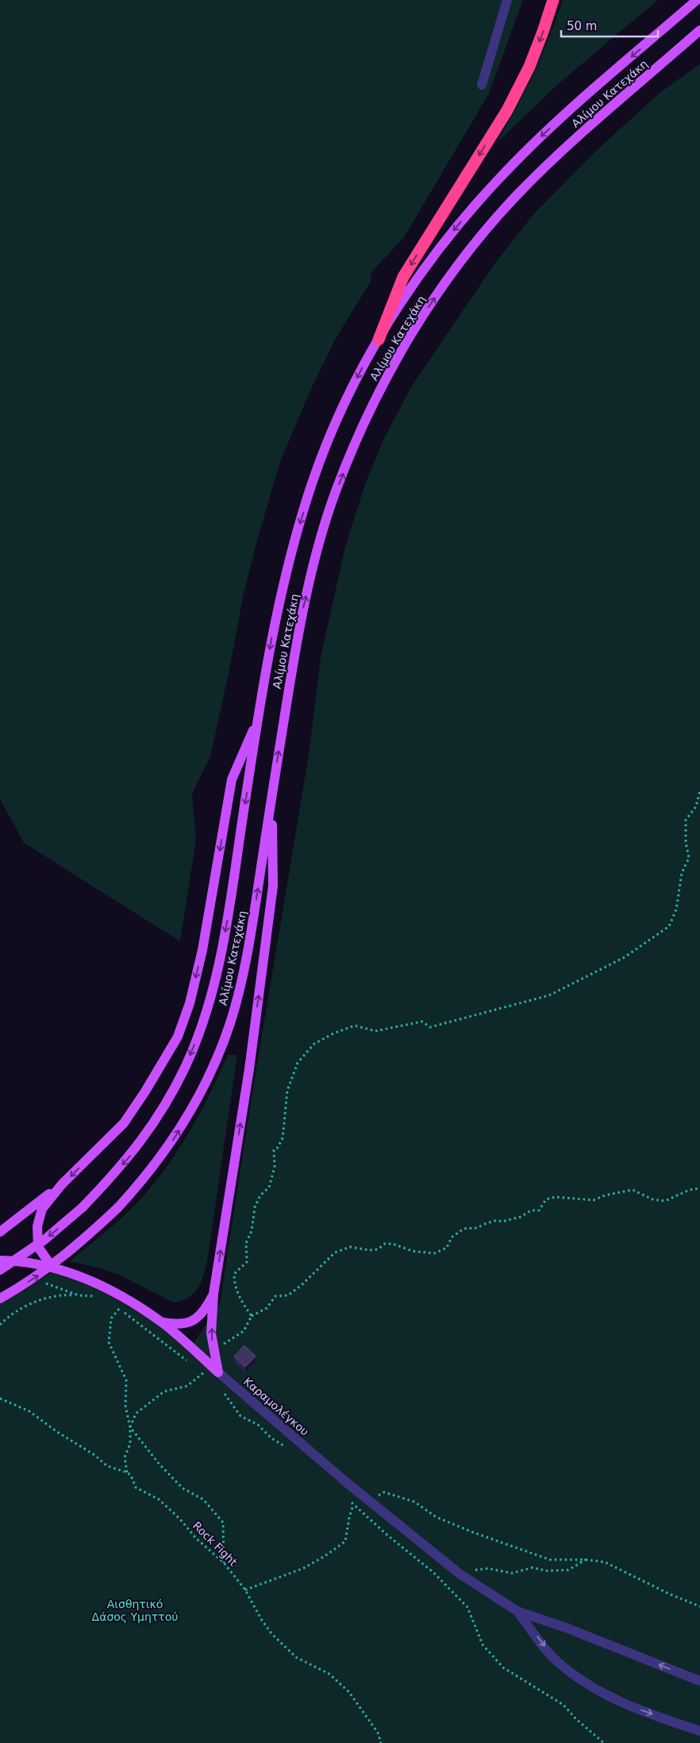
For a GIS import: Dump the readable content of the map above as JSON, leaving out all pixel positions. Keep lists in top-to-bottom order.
{
  "streets": {
    "main road": ["Αλίμου Κατεχάκη", "Καραμολέγκου"],
    "path": ["Rock Fight"]
  },
  "parks": ["Αισθητικό Δάσος Υμηττού"],
  "scale_bar": "50 m"
}
